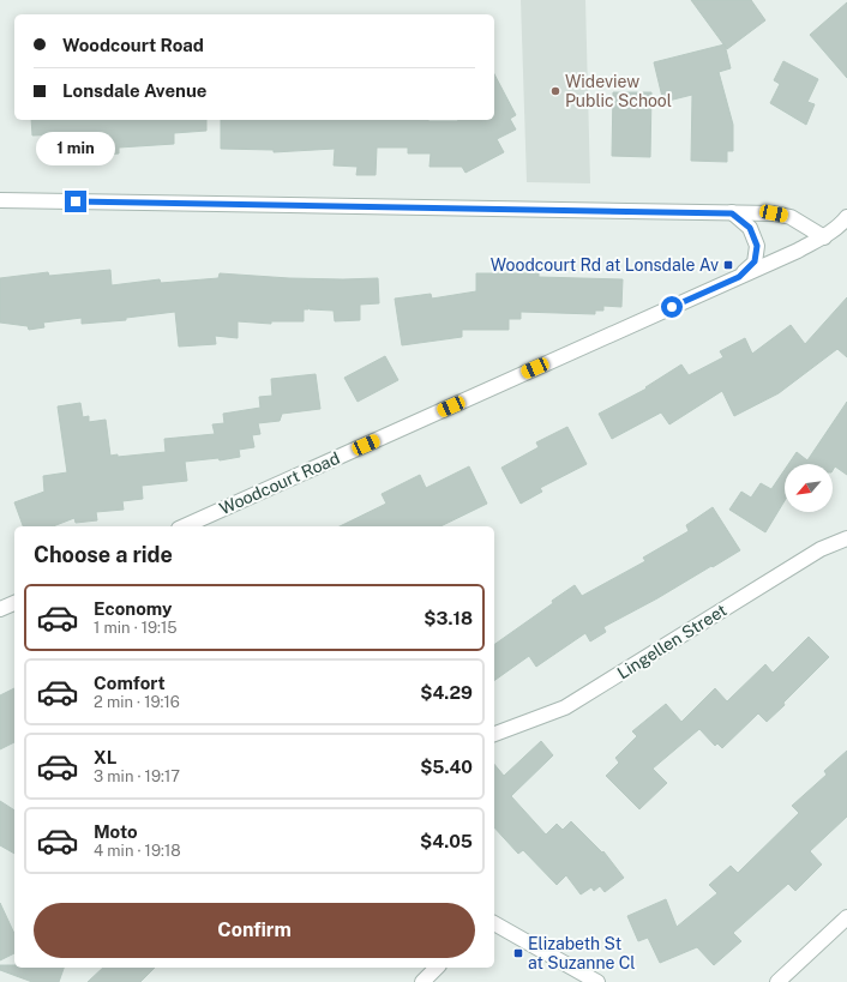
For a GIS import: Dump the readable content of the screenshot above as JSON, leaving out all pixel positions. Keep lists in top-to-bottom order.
{
  "streets": {
    "street": ["Woodcourt Road", "Lingellen Street"]
  },
  "places": {
    "other": ["Wideview Public School"],
    "transit": ["Woodcourt Rd at Lonsdale Av", "Elizabeth St at Suzanne Cl"]
  },
  "north": "bottom left",
  "page": {
    "banner": ["Woodcourt Road", "Lonsdale Avenue"],
    "bubble": "1 min",
    "heading": "Choose a ride",
    "list": [
      {
        "name": "Economy",
        "note": "1 min · 19:15",
        "value": "$3.18"
      },
      {
        "name": "Comfort",
        "note": "2 min · 19:16",
        "value": "$4.29"
      },
      {
        "name": "XL",
        "note": "3 min · 19:17",
        "value": "$5.40"
      },
      {
        "name": "Moto",
        "note": "4 min · 19:18",
        "value": "$4.05"
      }
    ],
    "buttons": "Confirm"
  }
}
